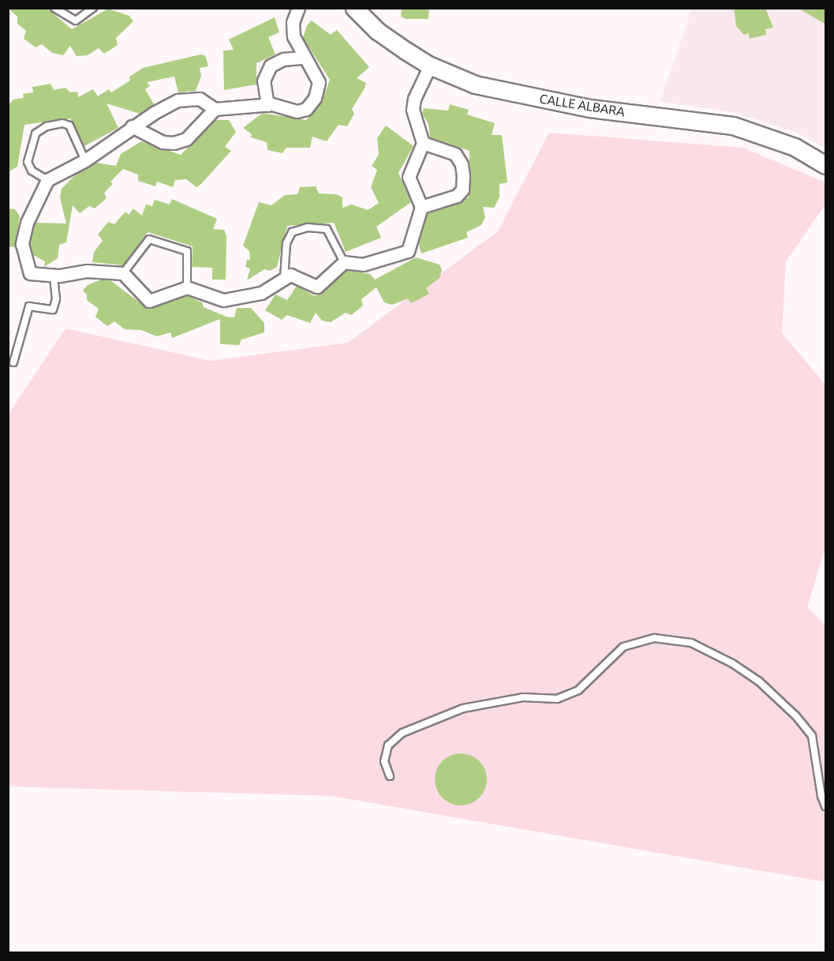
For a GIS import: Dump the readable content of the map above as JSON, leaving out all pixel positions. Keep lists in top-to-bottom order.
{
  "streets": {
    "street": ["CALLE ALBARA"]
  }
}
